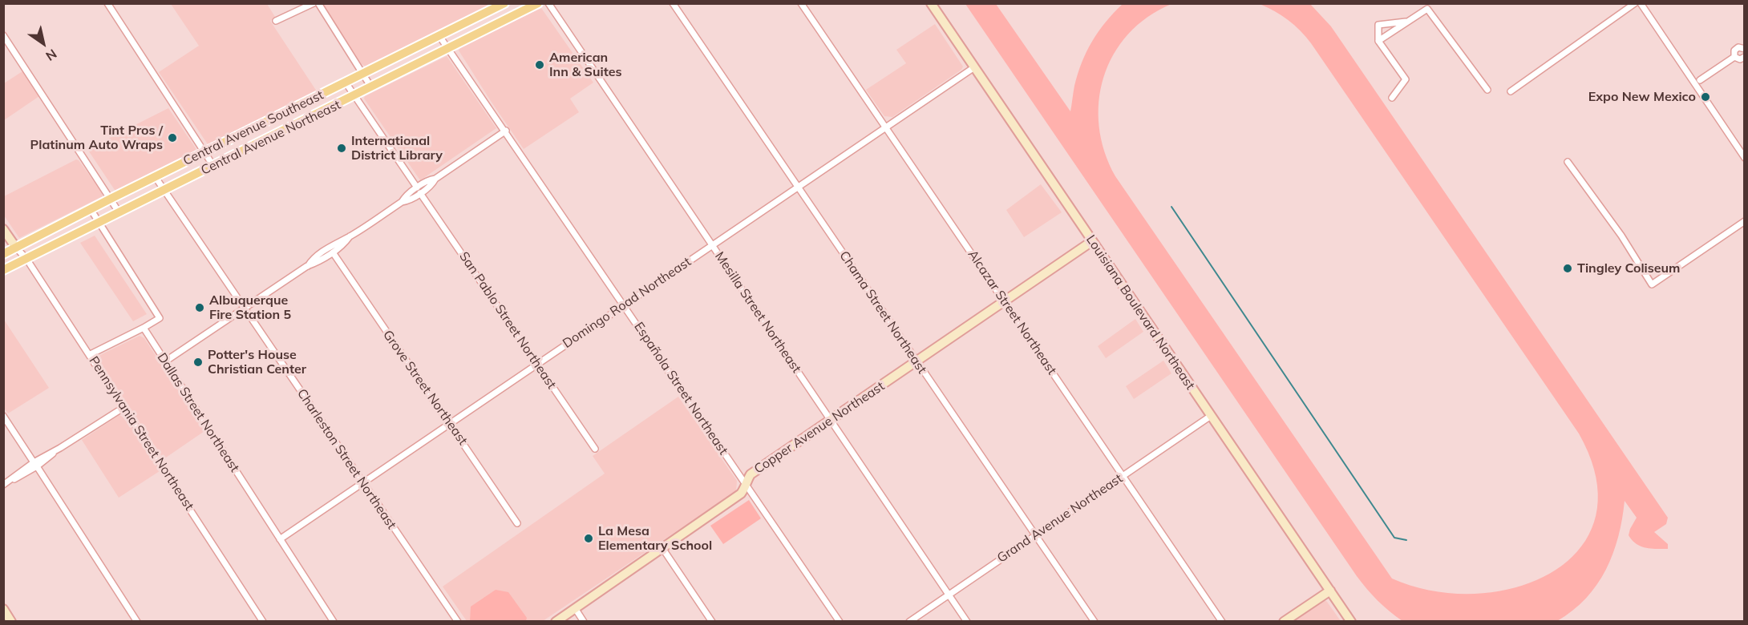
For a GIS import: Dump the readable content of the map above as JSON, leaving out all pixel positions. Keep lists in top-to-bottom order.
{
  "streets": {
    "main road": ["Central Avenue Southeast", "Central Avenue Northeast"],
    "street": [
      "Domingo Road Northeast",
      "Mesilla Street Northeast",
      "Chama Street Northeast",
      "Alcazar Street Northeast",
      "Louisiana Boulevard Northeast",
      "San Pablo Street Northeast",
      "Grove Street Northeast",
      "Española Street Northeast",
      "Dallas Street Northeast",
      "Copper Avenue Northeast",
      "Pennsylvania Street Northeast",
      "Charleston Street Northeast",
      "Grand Avenue Northeast"
    ]
  },
  "crossings": [
    ["Central Avenue Southeast", "San Pablo Street Northeast"],
    ["Central Avenue Southeast", "Española Street Northeast"],
    ["Central Avenue Southeast", "Pennsylvania Street Northeast"],
    ["Central Avenue Southeast", "Charleston Street Northeast"],
    ["Central Avenue Northeast", "San Pablo Street Northeast"],
    ["Central Avenue Northeast", "Española Street Northeast"],
    ["Central Avenue Northeast", "Pennsylvania Street Northeast"],
    ["Central Avenue Northeast", "Charleston Street Northeast"],
    ["Domingo Road Northeast", "Mesilla Street Northeast"],
    ["Domingo Road Northeast", "Chama Street Northeast"],
    ["Domingo Road Northeast", "Alcazar Street Northeast"],
    ["Domingo Road Northeast", "Louisiana Boulevard Northeast"],
    ["Domingo Road Northeast", "San Pablo Street Northeast"],
    ["Domingo Road Northeast", "Grove Street Northeast"],
    ["Domingo Road Northeast", "Española Street Northeast"],
    ["Domingo Road Northeast", "Dallas Street Northeast"],
    ["Domingo Road Northeast", "Charleston Street Northeast"],
    ["Mesilla Street Northeast", "Copper Avenue Northeast"],
    ["Mesilla Street Northeast", "Grand Avenue Northeast"],
    ["Chama Street Northeast", "Copper Avenue Northeast"],
    ["Chama Street Northeast", "Grand Avenue Northeast"],
    ["Alcazar Street Northeast", "Copper Avenue Northeast"],
    ["Alcazar Street Northeast", "Grand Avenue Northeast"],
    ["Louisiana Boulevard Northeast", "Copper Avenue Northeast"],
    ["Louisiana Boulevard Northeast", "Grand Avenue Northeast"],
    ["Española Street Northeast", "Copper Avenue Northeast"]
  ],
  "places": [
    "American Inn & Suites",
    "Expo New Mexico",
    "Tint Pros / Platinum Auto Wraps",
    "International District Library",
    "Tingley Coliseum",
    "Albuquerque Fire Station 5",
    "Potter's House Christian Center",
    "La Mesa Elementary School"
  ],
  "north": "bottom right"
}
